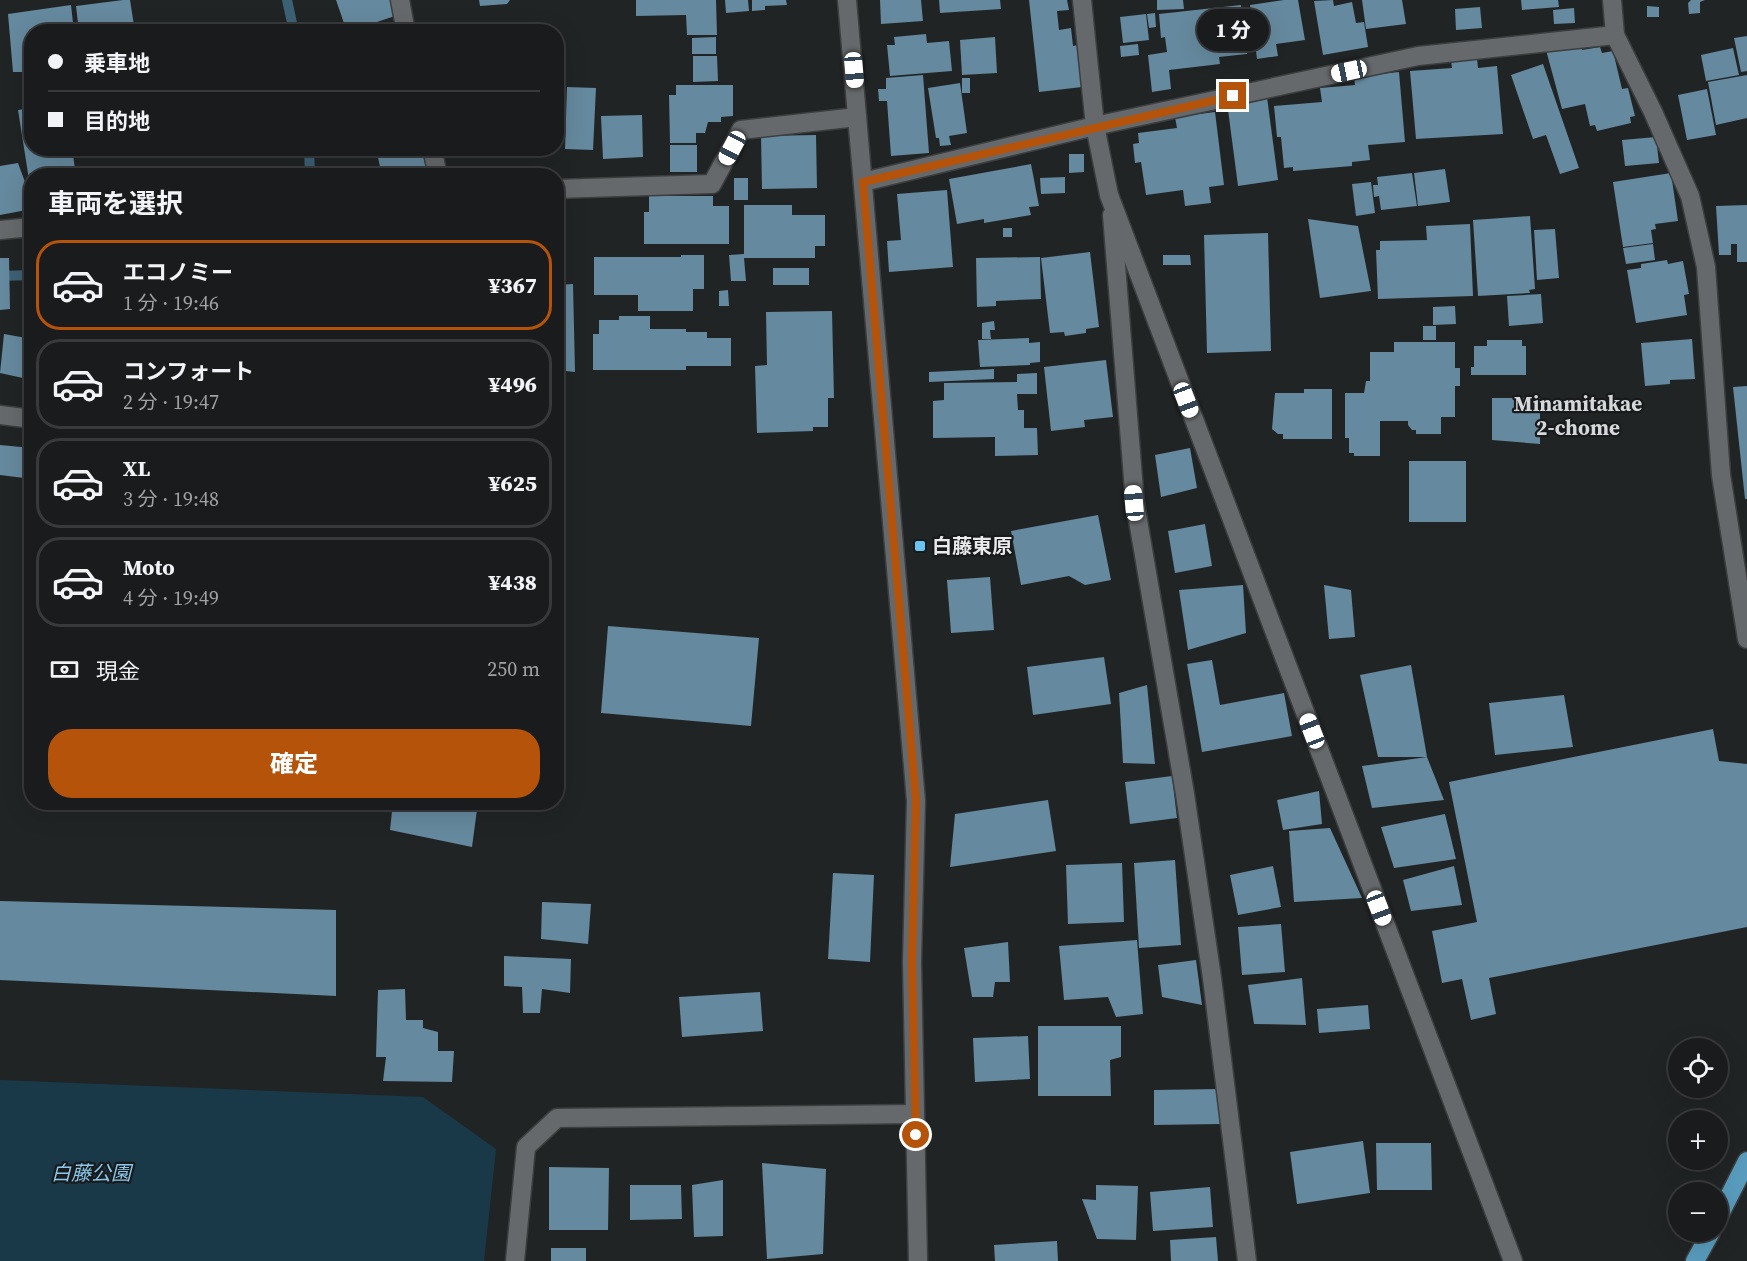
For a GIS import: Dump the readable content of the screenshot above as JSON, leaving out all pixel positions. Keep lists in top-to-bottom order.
{
  "districts": ["Minamitakae 2-chome"],
  "parks": ["白藤公園"],
  "places": {
    "transit": ["白藤東原"]
  },
  "page": {
    "bubble": "1 分",
    "banner": ["乗車地", "目的地"],
    "heading": "車両を選択",
    "list": [
      {
        "name": "エコノミー",
        "note": "1 分 · 19:46",
        "value": "¥367"
      },
      {
        "name": "コンフォート",
        "note": "2 分 · 19:47",
        "value": "¥496"
      },
      {
        "name": "XL",
        "note": "3 分 · 19:48",
        "value": "¥625"
      },
      {
        "name": "Moto",
        "note": "4 分 · 19:49",
        "value": "¥438"
      }
    ],
    "pay": ["現金", "250 m"],
    "buttons": "確定",
    "map_buttons": ["+", "−"]
  }
}
